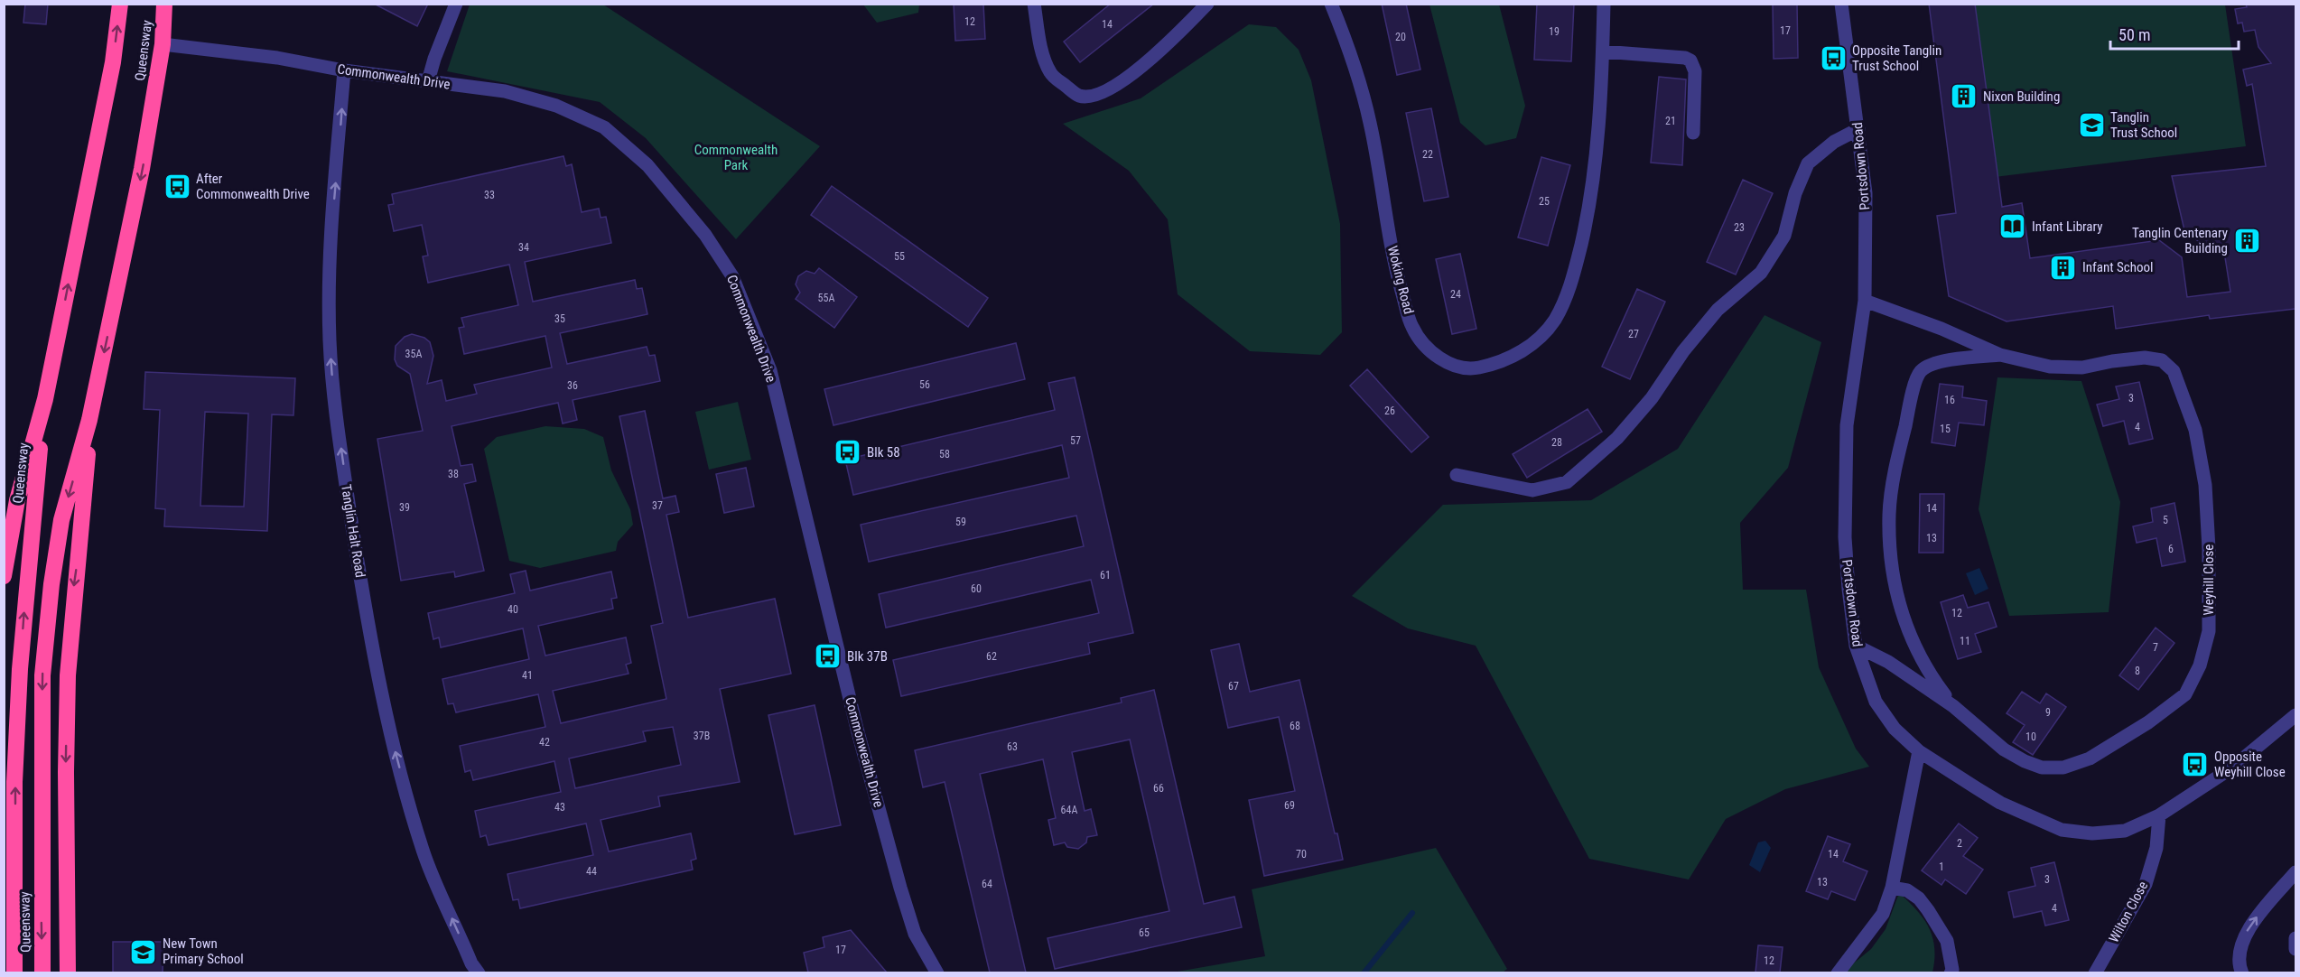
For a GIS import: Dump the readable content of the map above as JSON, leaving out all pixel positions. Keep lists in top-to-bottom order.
{
  "streets": {
    "highway": ["Queensway"],
    "street": [
      "Commonwealth Drive",
      "Portsdown Road",
      "Woking Road",
      "Tanglin Halt Road",
      "Weyhill Close",
      "Wilton Close"
    ]
  },
  "crossings": [
    ["Queensway", "Commonwealth Drive"],
    ["Commonwealth Drive", "Tanglin Halt Road"],
    ["Portsdown Road", "Weyhill Close"],
    ["Portsdown Road", "Wilton Close"]
  ],
  "one_way": ["Tanglin Halt Road"],
  "parks": ["Commonwealth Park"],
  "places": {
    "bus stop": [
      "Opposite Tanglin Trust School",
      "After Commonwealth Drive",
      "Blk 58",
      "Blk 37B",
      "Opposite Weyhill Close"
    ],
    "building": ["Nixon Building", "Tanglin Centenary Building", "Infant School"],
    "school or university": ["Tanglin Trust School", "New Town Primary School"],
    "library": ["Infant Library"]
  },
  "house_numbers": [
    "12",
    "14",
    "17",
    "19",
    "20",
    "21",
    "22",
    "33",
    "25",
    "23",
    "34",
    "55",
    "24",
    "55A",
    "35",
    "27",
    "35A",
    "56",
    "36",
    "3",
    "16",
    "26",
    "4",
    "15",
    "57",
    "28",
    "58",
    "38",
    "37",
    "39",
    "14",
    "5",
    "59",
    "13",
    "6",
    "61",
    "60",
    "40",
    "12",
    "11",
    "7",
    "62",
    "8",
    "41",
    "67",
    "9",
    "68",
    "37B",
    "10",
    "42",
    "63",
    "66",
    "69",
    "43",
    "64A",
    "2",
    "70",
    "14",
    "1",
    "44",
    "3",
    "13",
    "64",
    "4",
    "65",
    "17",
    "12"
  ],
  "scale_bar": "50 m"
}
